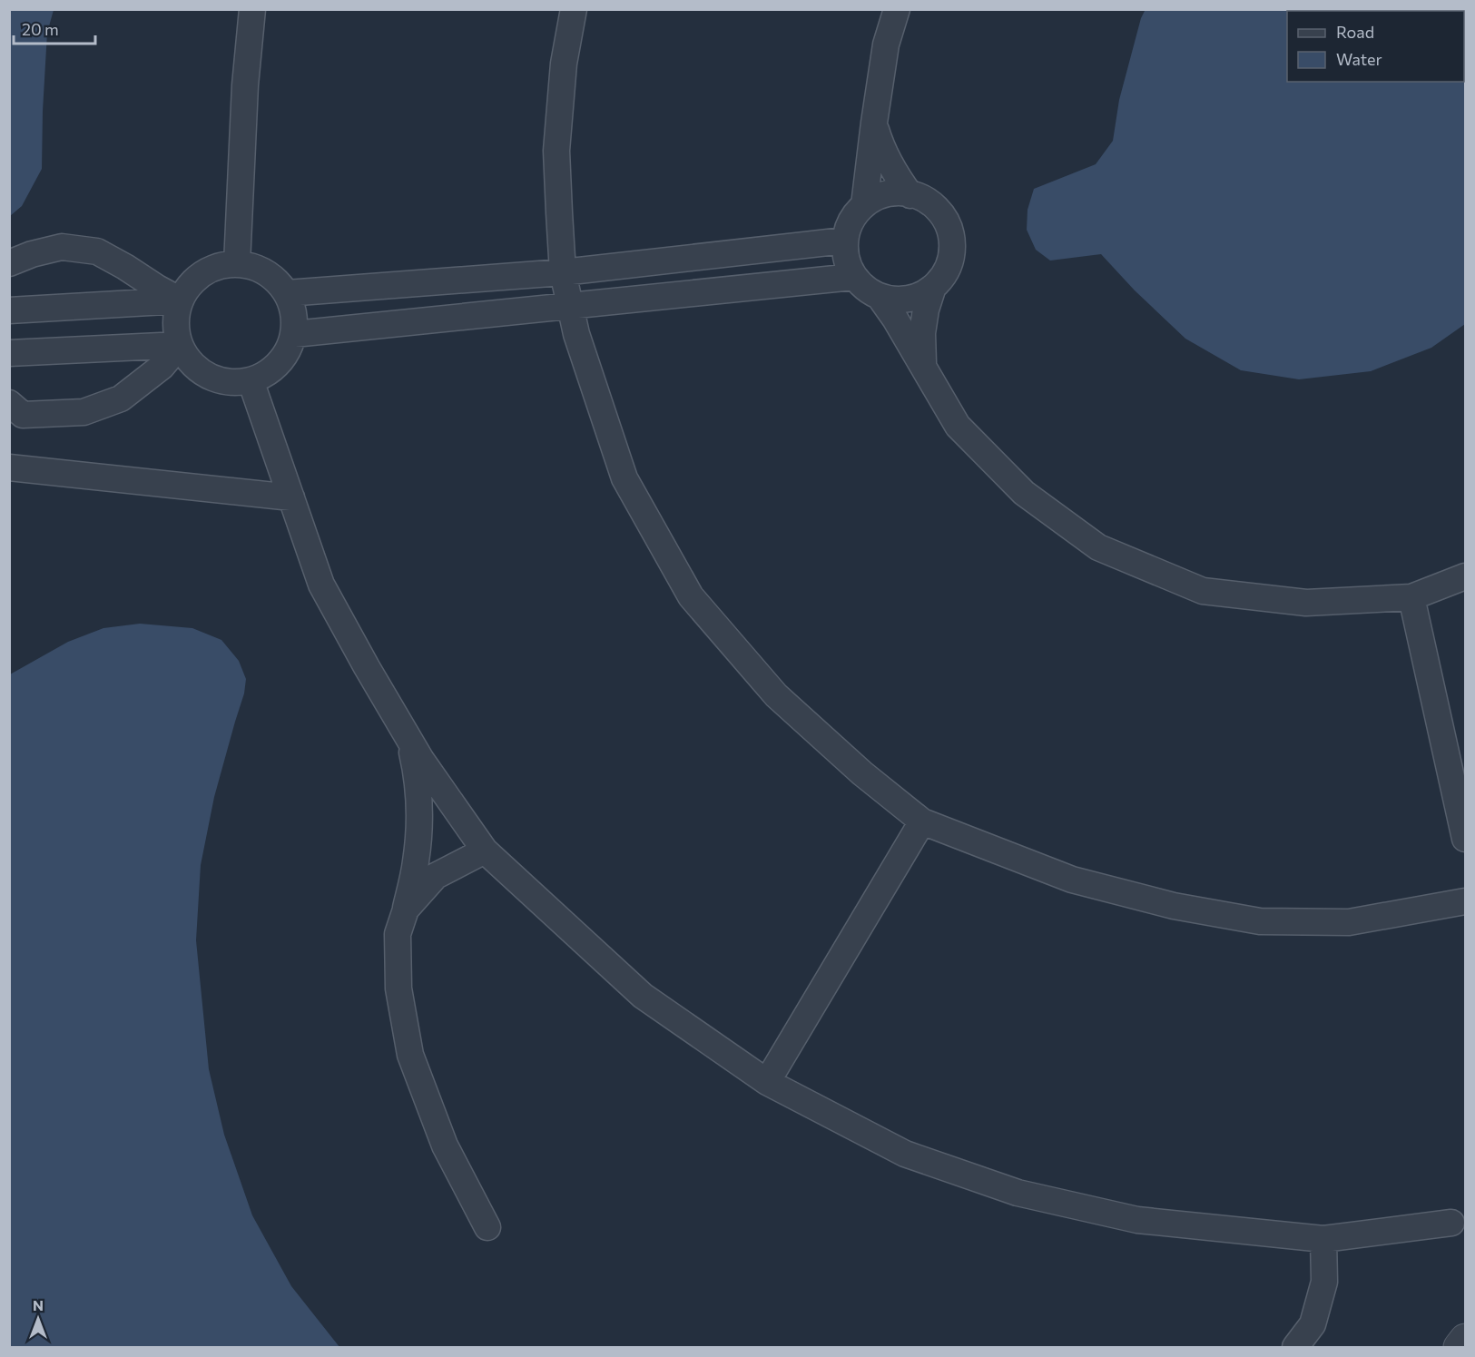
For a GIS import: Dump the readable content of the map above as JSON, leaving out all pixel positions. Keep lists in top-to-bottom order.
{
  "legend": ["Road", "Water"],
  "scale_bar": "20 m",
  "north": "top"
}
